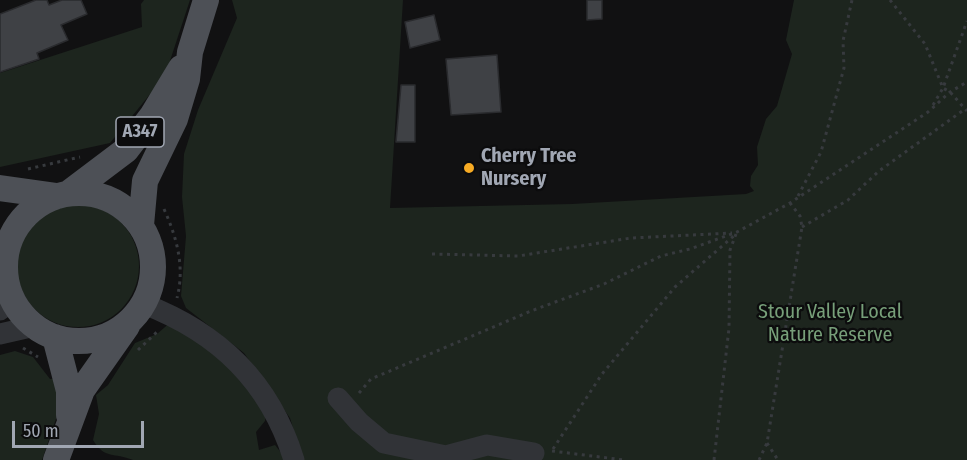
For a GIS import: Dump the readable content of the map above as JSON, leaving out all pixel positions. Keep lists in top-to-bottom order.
{
  "streets": {
    "main road": ["A347"]
  },
  "parks": ["Stour Valley Local Nature Reserve"],
  "places": ["Cherry Tree Nursery"],
  "scale_bar": "50 m"
}
